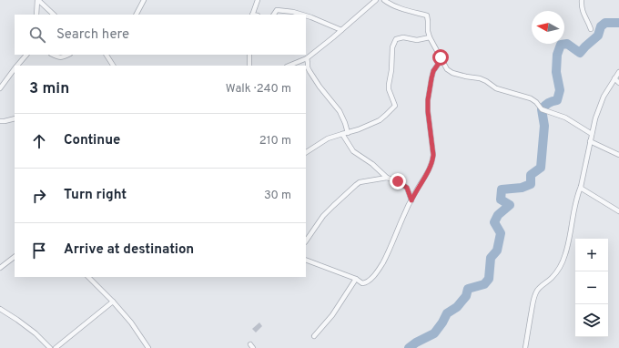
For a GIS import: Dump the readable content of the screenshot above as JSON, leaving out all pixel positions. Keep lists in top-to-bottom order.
{
  "north": "left",
  "page": {
    "search": "Search here",
    "heading": ["3 min", "Walk · 240 m"],
    "list": [
      ["Continue", "210 m"],
      ["Turn right", "30 m"],
      "Arrive at destination"
    ],
    "map_buttons": ["+", "−"]
  }
}
